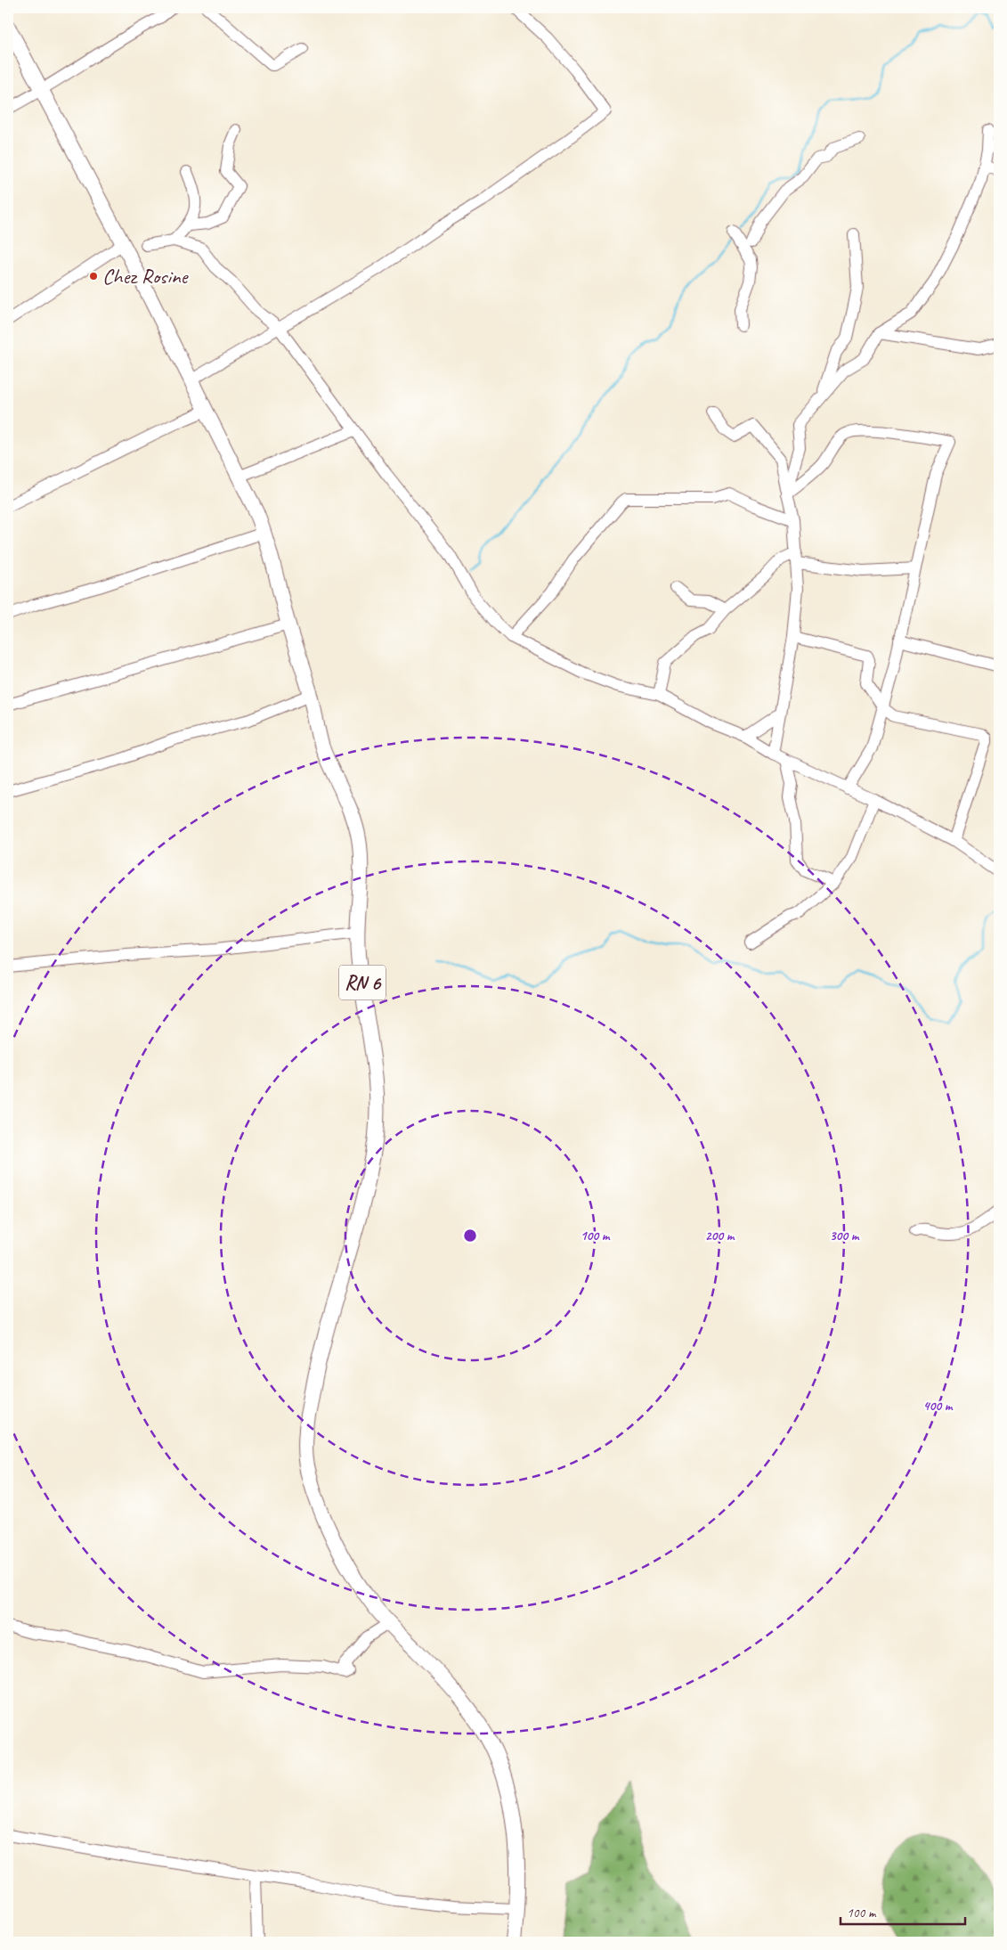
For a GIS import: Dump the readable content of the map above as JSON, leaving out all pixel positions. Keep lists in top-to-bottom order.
{
  "streets": {
    "main road": ["RN 6"]
  },
  "places": ["Chez Rosine"],
  "scale_bar": "100 m",
  "rings": [
    "100 m",
    "200 m",
    "300 m",
    "400 m"
  ]
}
